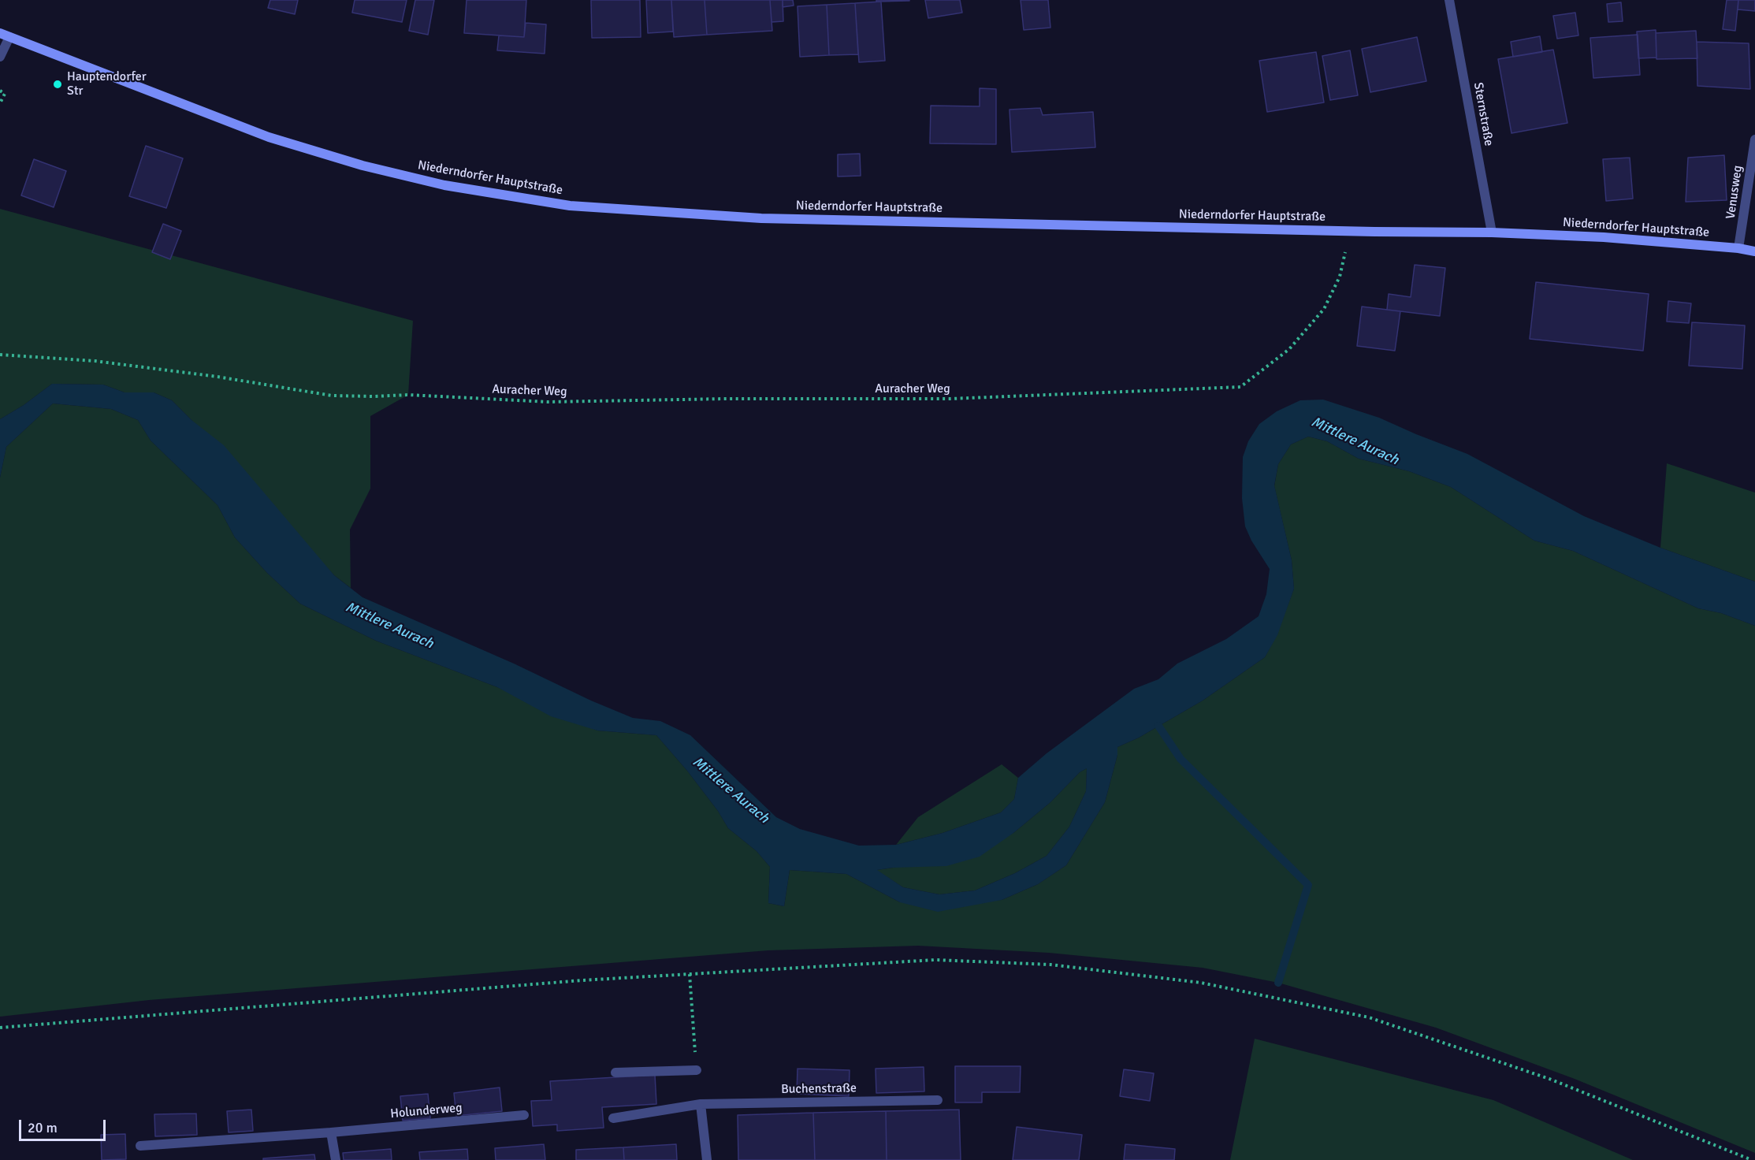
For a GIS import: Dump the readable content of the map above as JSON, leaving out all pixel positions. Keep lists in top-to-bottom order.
{
  "streets": {
    "street": [
      "Sternstraße",
      "Niederndorfer Hauptstraße",
      "Venusweg",
      "Buchenstraße",
      "Holunderweg"
    ],
    "path": ["Auracher Weg"]
  },
  "crossings": [
    ["Sternstraße", "Niederndorfer Hauptstraße"],
    ["Niederndorfer Hauptstraße", "Venusweg"]
  ],
  "water": ["Mittlere Aurach"],
  "places": ["Hauptendorfer Str"],
  "scale_bar": "20 m"
}
